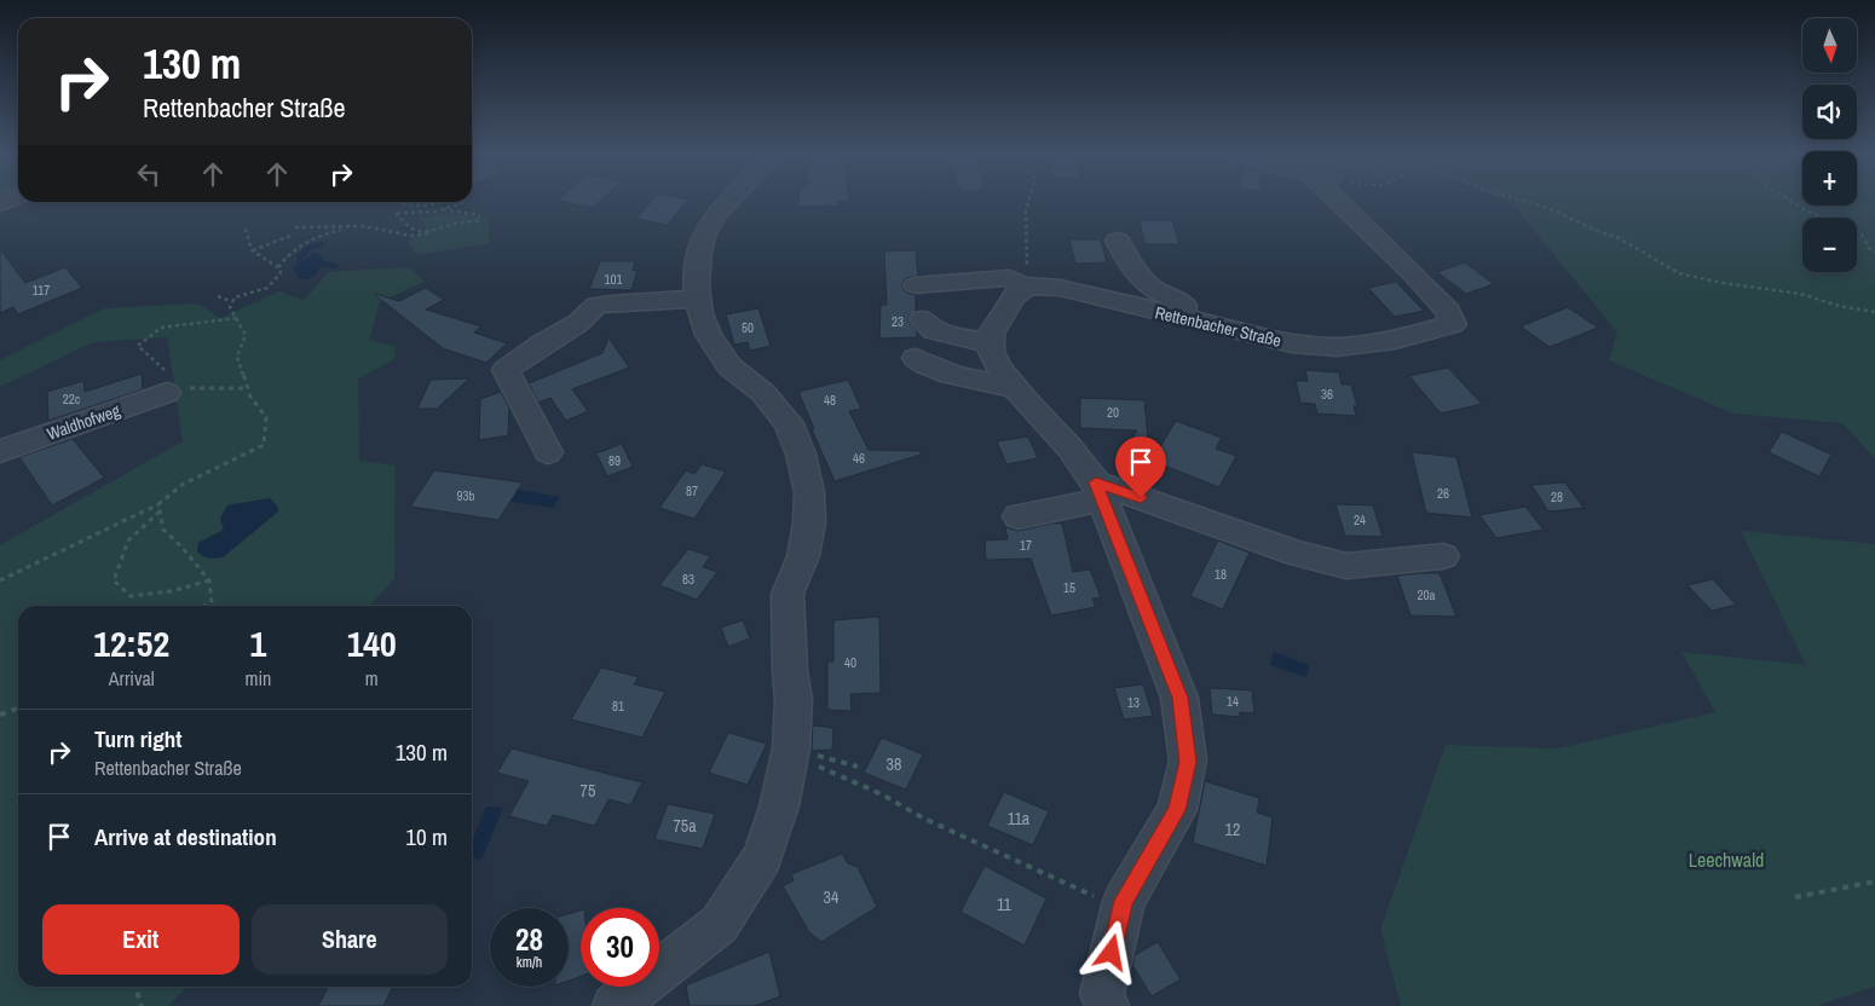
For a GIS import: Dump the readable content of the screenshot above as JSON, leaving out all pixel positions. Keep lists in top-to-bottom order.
{
  "streets": {
    "street": ["Rettenbacher Straße", "Waldhofweg"]
  },
  "parks": ["Leechwald"],
  "house_numbers": [
    "101",
    "117",
    "23",
    "50",
    "36",
    "22c",
    "48",
    "20",
    "46",
    "89",
    "87",
    "26",
    "93b",
    "28",
    "24",
    "17",
    "18",
    "83",
    "15",
    "20a",
    "40",
    "14",
    "13",
    "81",
    "38",
    "75",
    "11a",
    "75a",
    "12",
    "34",
    "11"
  ],
  "north": "bottom",
  "page": {
    "map_buttons": ["+", "−"],
    "turn": ["130 m", "Rettenbacher Straße"],
    "eta": [
      "12:52",
      "Arrival",
      "1",
      "min",
      "140",
      "m"
    ],
    "list": [
      {
        "name": "Turn right",
        "note": "Rettenbacher Straße",
        "value": "130 m"
      },
      {
        "name": "Arrive at destination",
        "value": "10 m"
      }
    ],
    "buttons": ["Exit", "Share"],
    "speed": "28 km/h",
    "limit": "30"
  }
}
